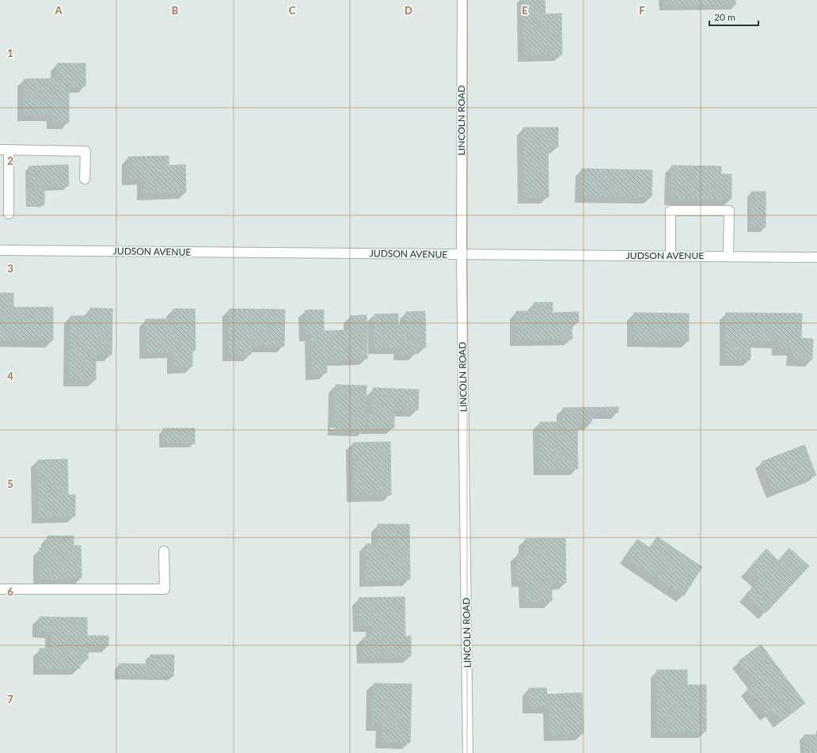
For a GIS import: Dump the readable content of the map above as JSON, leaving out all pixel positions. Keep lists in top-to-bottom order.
{
  "streets": {
    "street": ["LINCOLN ROAD", "JUDSON AVENUE"]
  },
  "crossings": [
    ["LINCOLN ROAD", "JUDSON AVENUE"]
  ],
  "scale_bar": "20 m",
  "grid": {
    "columns": [
      "A",
      "B",
      "C",
      "D",
      "E",
      "F"
    ],
    "rows": [
      "1",
      "2",
      "3",
      "4",
      "5",
      "6",
      "7"
    ]
  }
}
